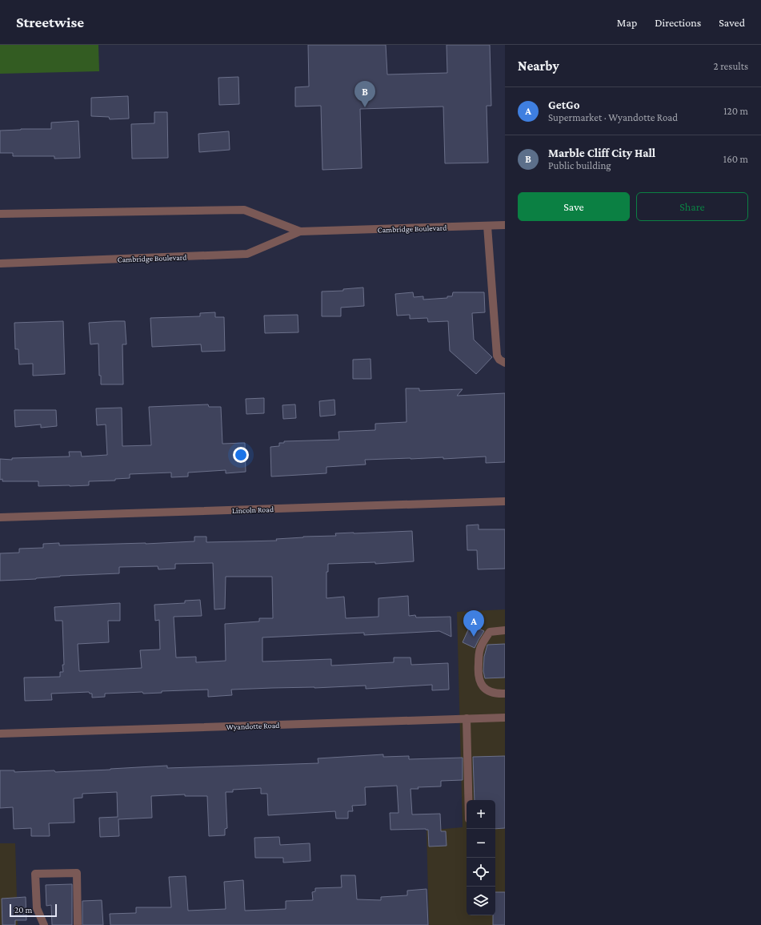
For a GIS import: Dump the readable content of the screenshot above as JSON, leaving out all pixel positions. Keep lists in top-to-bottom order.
{
  "streets": {
    "street": ["Cambridge Boulevard", "Lincoln Road", "Wyandotte Road"]
  },
  "scale_bar": "20 m",
  "page": {
    "header": "Streetwise",
    "nav": ["Map", "Directions", "Saved"],
    "heading": ["Nearby", "2 results"],
    "pins": ["B", "A"],
    "list": [
      {
        "mark": "A",
        "name": "GetGo",
        "note": "Supermarket · Wyandotte Road",
        "value": "120 m"
      },
      {
        "mark": "B",
        "name": "Marble Cliff City Hall",
        "note": "Public building",
        "value": "160 m"
      }
    ],
    "buttons": ["Save", "Share"],
    "map_buttons": ["+", "−"],
    "scale": "20 m"
  }
}
